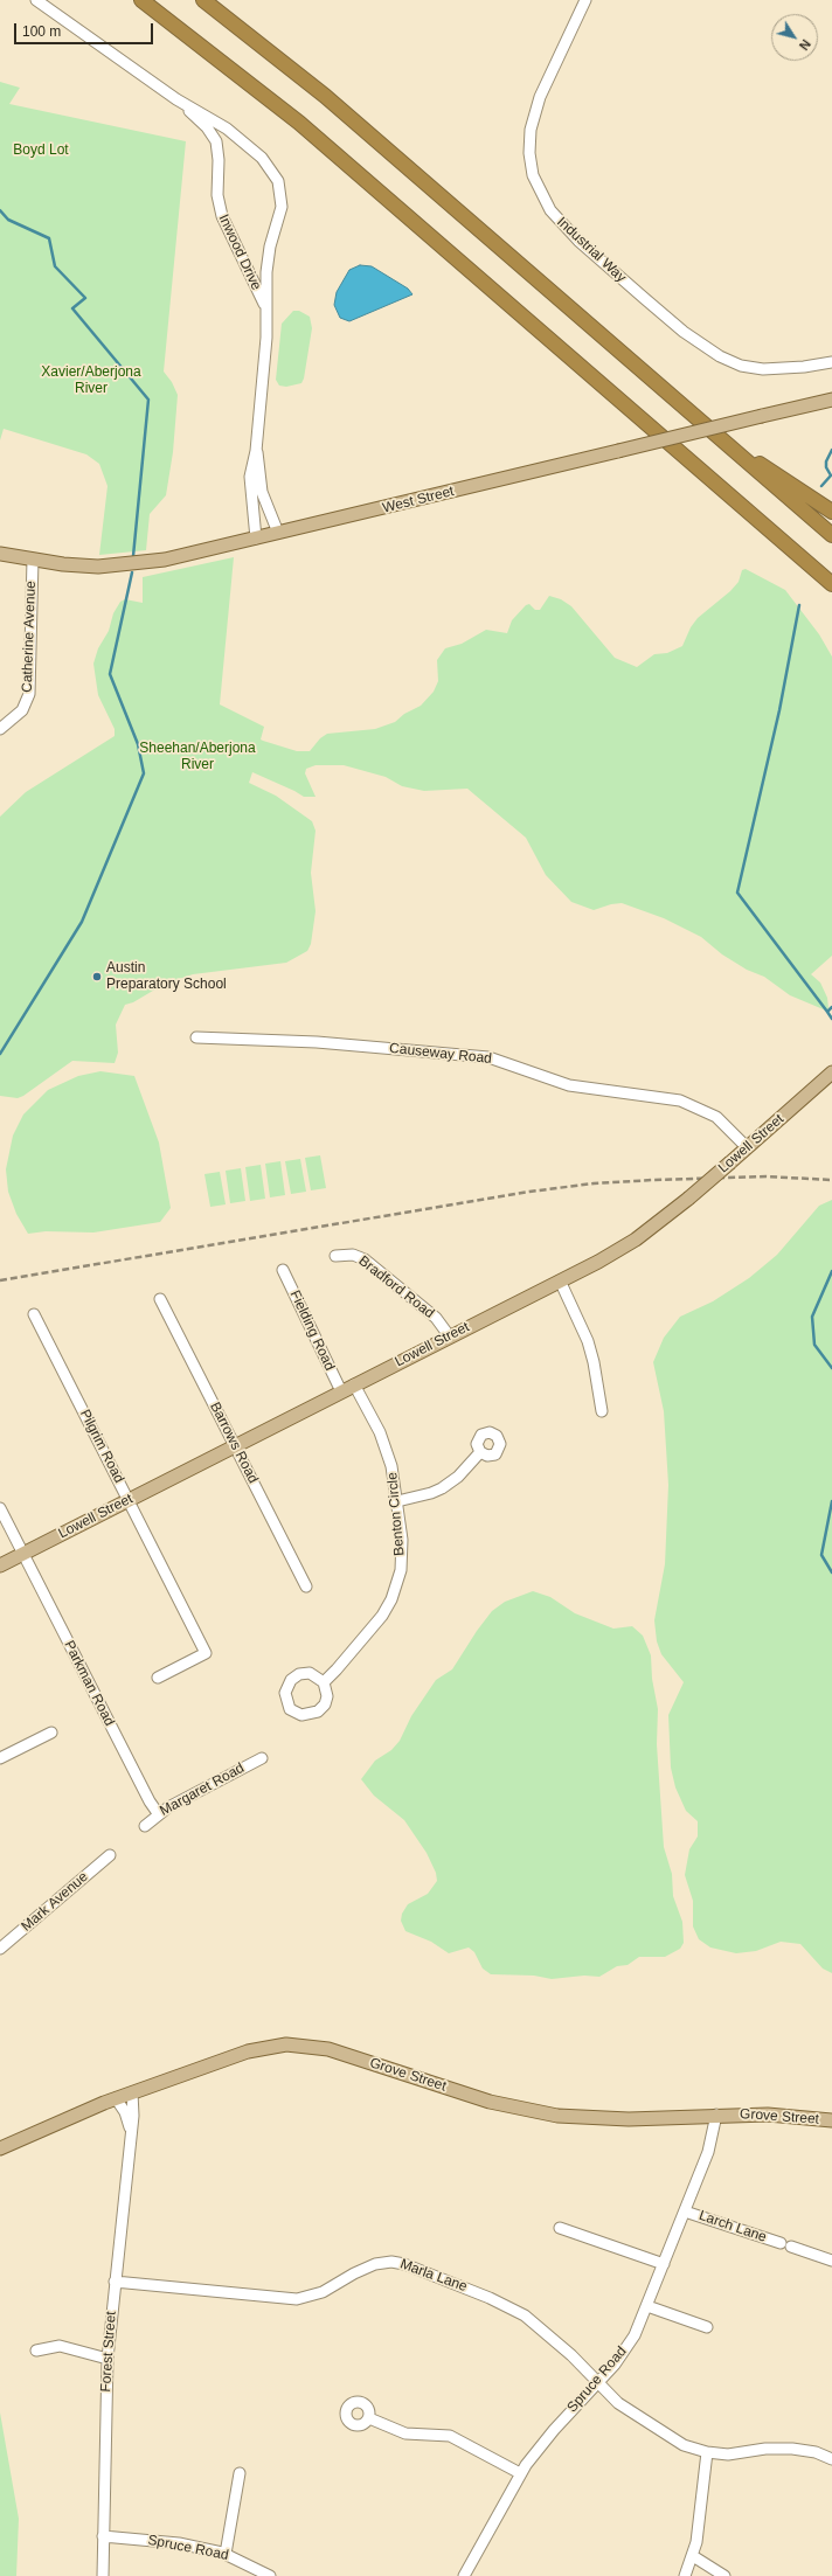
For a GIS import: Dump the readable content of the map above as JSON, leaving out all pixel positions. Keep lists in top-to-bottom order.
{
  "streets": {
    "main road": ["West Street", "Lowell Street", "Grove Street"],
    "street": [
      "Industrial Way",
      "Inwood Drive",
      "Catherine Avenue",
      "Causeway Road",
      "Bradford Road",
      "Fielding Road",
      "Barrows Road",
      "Pilgrim Road",
      "Benton Circle",
      "Parkman Road",
      "Margaret Road",
      "Mark Avenue",
      "Larch Lane",
      "Marla Lane",
      "Forest Street",
      "Spruce Road"
    ]
  },
  "crossings": [
    ["Inwood Drive", "West Street"],
    ["West Street", "Catherine Avenue"],
    ["Causeway Road", "Lowell Street"],
    ["Lowell Street", "Bradford Road"],
    ["Lowell Street", "Fielding Road"],
    ["Lowell Street", "Barrows Road"],
    ["Lowell Street", "Pilgrim Road"],
    ["Lowell Street", "Benton Circle"],
    ["Lowell Street", "Parkman Road"],
    ["Parkman Road", "Margaret Road"],
    ["Grove Street", "Forest Street"],
    ["Grove Street", "Spruce Road"],
    ["Larch Lane", "Spruce Road"],
    ["Marla Lane", "Forest Street"],
    ["Marla Lane", "Spruce Road"],
    ["Forest Street", "Spruce Road"]
  ],
  "parks": ["Boyd Lot", "Xavier/Aberjona River", "Sheehan/Aberjona River"],
  "places": ["Austin Preparatory School"],
  "scale_bar": "100 m",
  "north": "bottom right"
}
